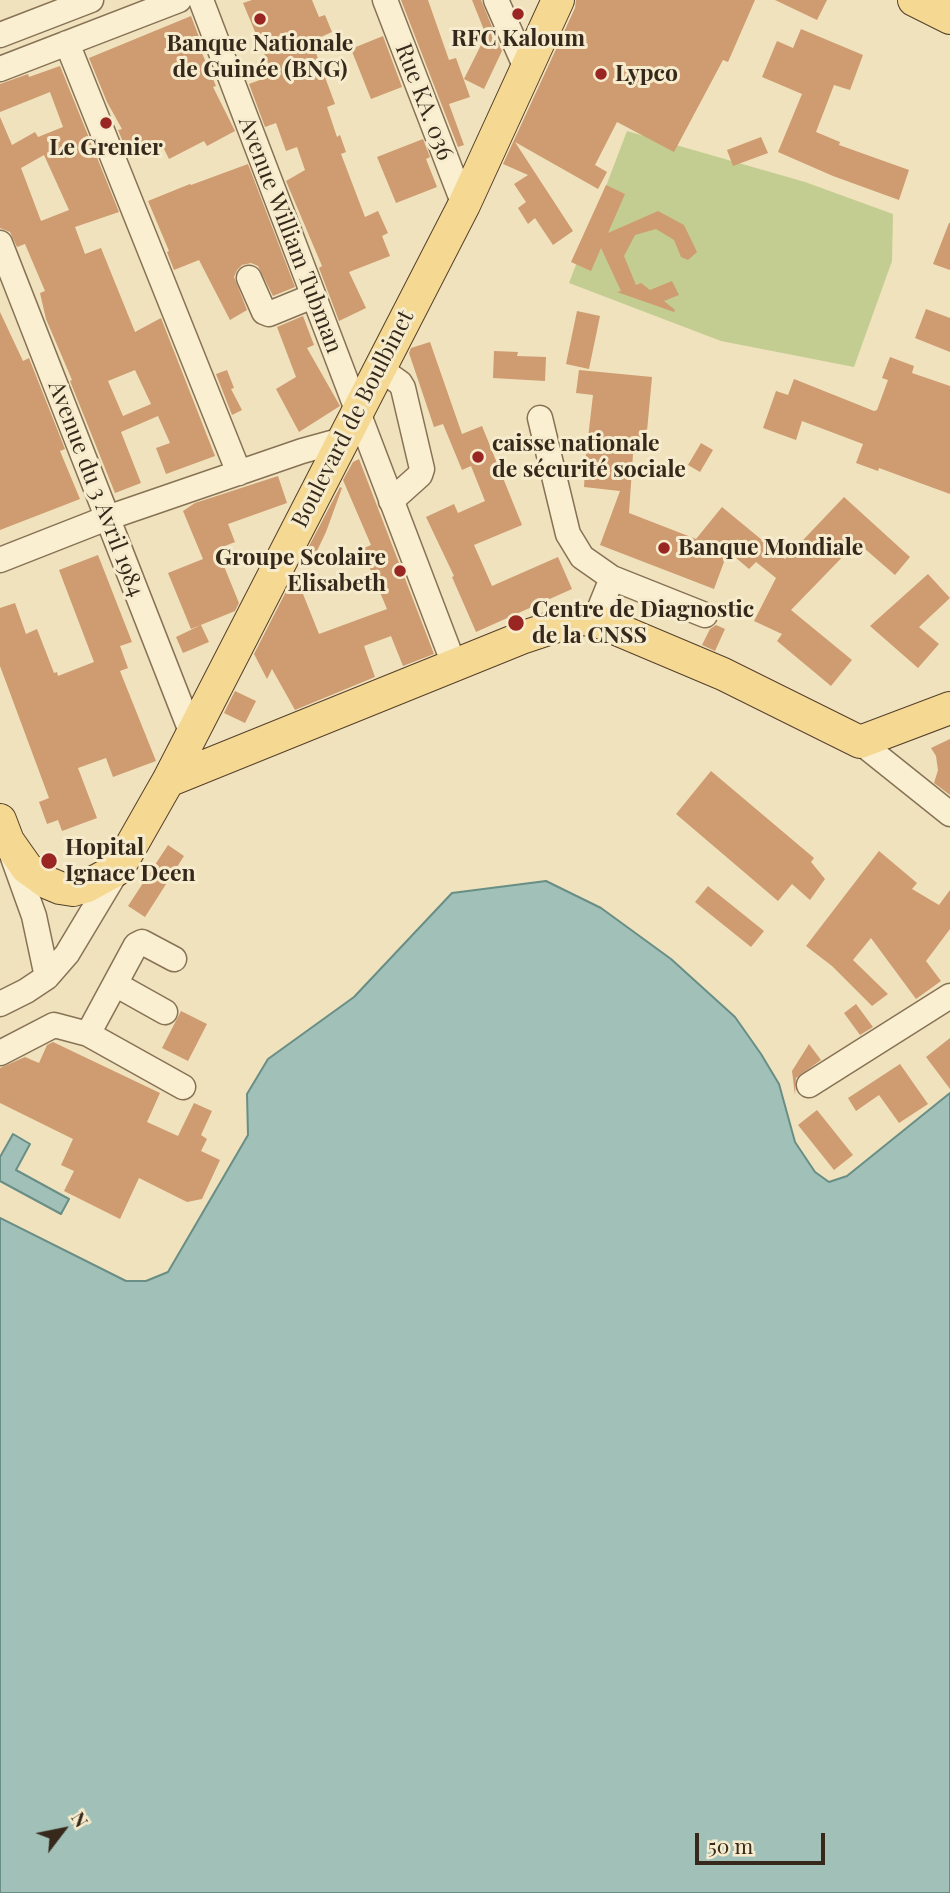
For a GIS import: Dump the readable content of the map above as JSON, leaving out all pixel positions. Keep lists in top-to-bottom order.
{
  "streets": {
    "main road": ["Boulevard de Boulbinet"],
    "street": ["Rue KA. 036", "Avenue William Tubman", "Avenue du 3 Avril 1984"]
  },
  "crossings": [
    ["Rue KA. 036", "Boulevard de Boulbinet"],
    ["Avenue William Tubman", "Boulevard de Boulbinet"],
    ["Boulevard de Boulbinet", "Avenue du 3 Avril 1984"]
  ],
  "places": [
    "RFC Kaloum",
    "Banque Nationale de Guinée (BNG)",
    "Lypco",
    "Le Grenier",
    "caisse nationale de sécurité sociale",
    "Banque Mondiale",
    "Groupe Scolaire Elisabeth",
    "Centre de Diagnostic de la CNSS",
    "Hopital Ignace Deen"
  ],
  "scale_bar": "50 m",
  "north": "top right"
}
